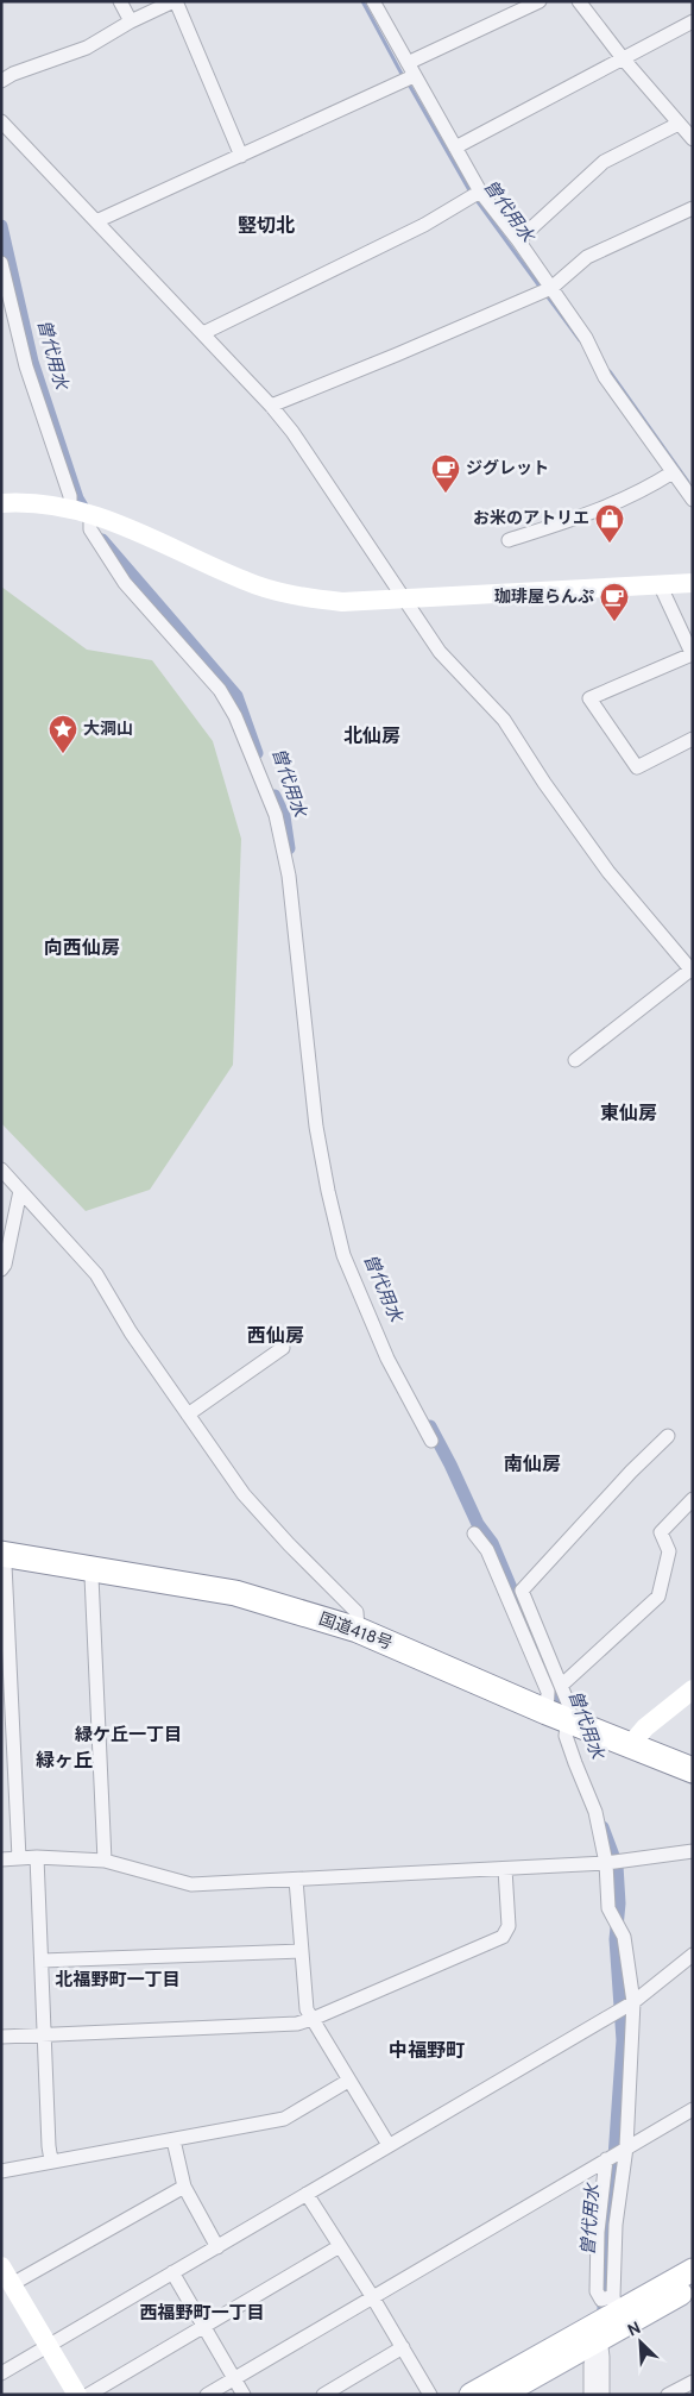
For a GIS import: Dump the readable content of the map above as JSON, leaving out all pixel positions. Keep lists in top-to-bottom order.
{
  "streets": {
    "highway": ["国道418号"]
  },
  "districts": [
    "竪切北",
    "北仙房",
    "向西仙房",
    "東仙房",
    "西仙房",
    "南仙房",
    "緑ケ丘一丁目",
    "緑ヶ丘",
    "北福野町一丁目",
    "中福野町",
    "西福野町一丁目"
  ],
  "water": ["曽代用水"],
  "places": {
    "cafe": ["ジグレット", "珈琲屋らんぷ"],
    "shop": ["お米のアトリエ"],
    "place": ["大洞山"]
  },
  "north": "top left"
}
